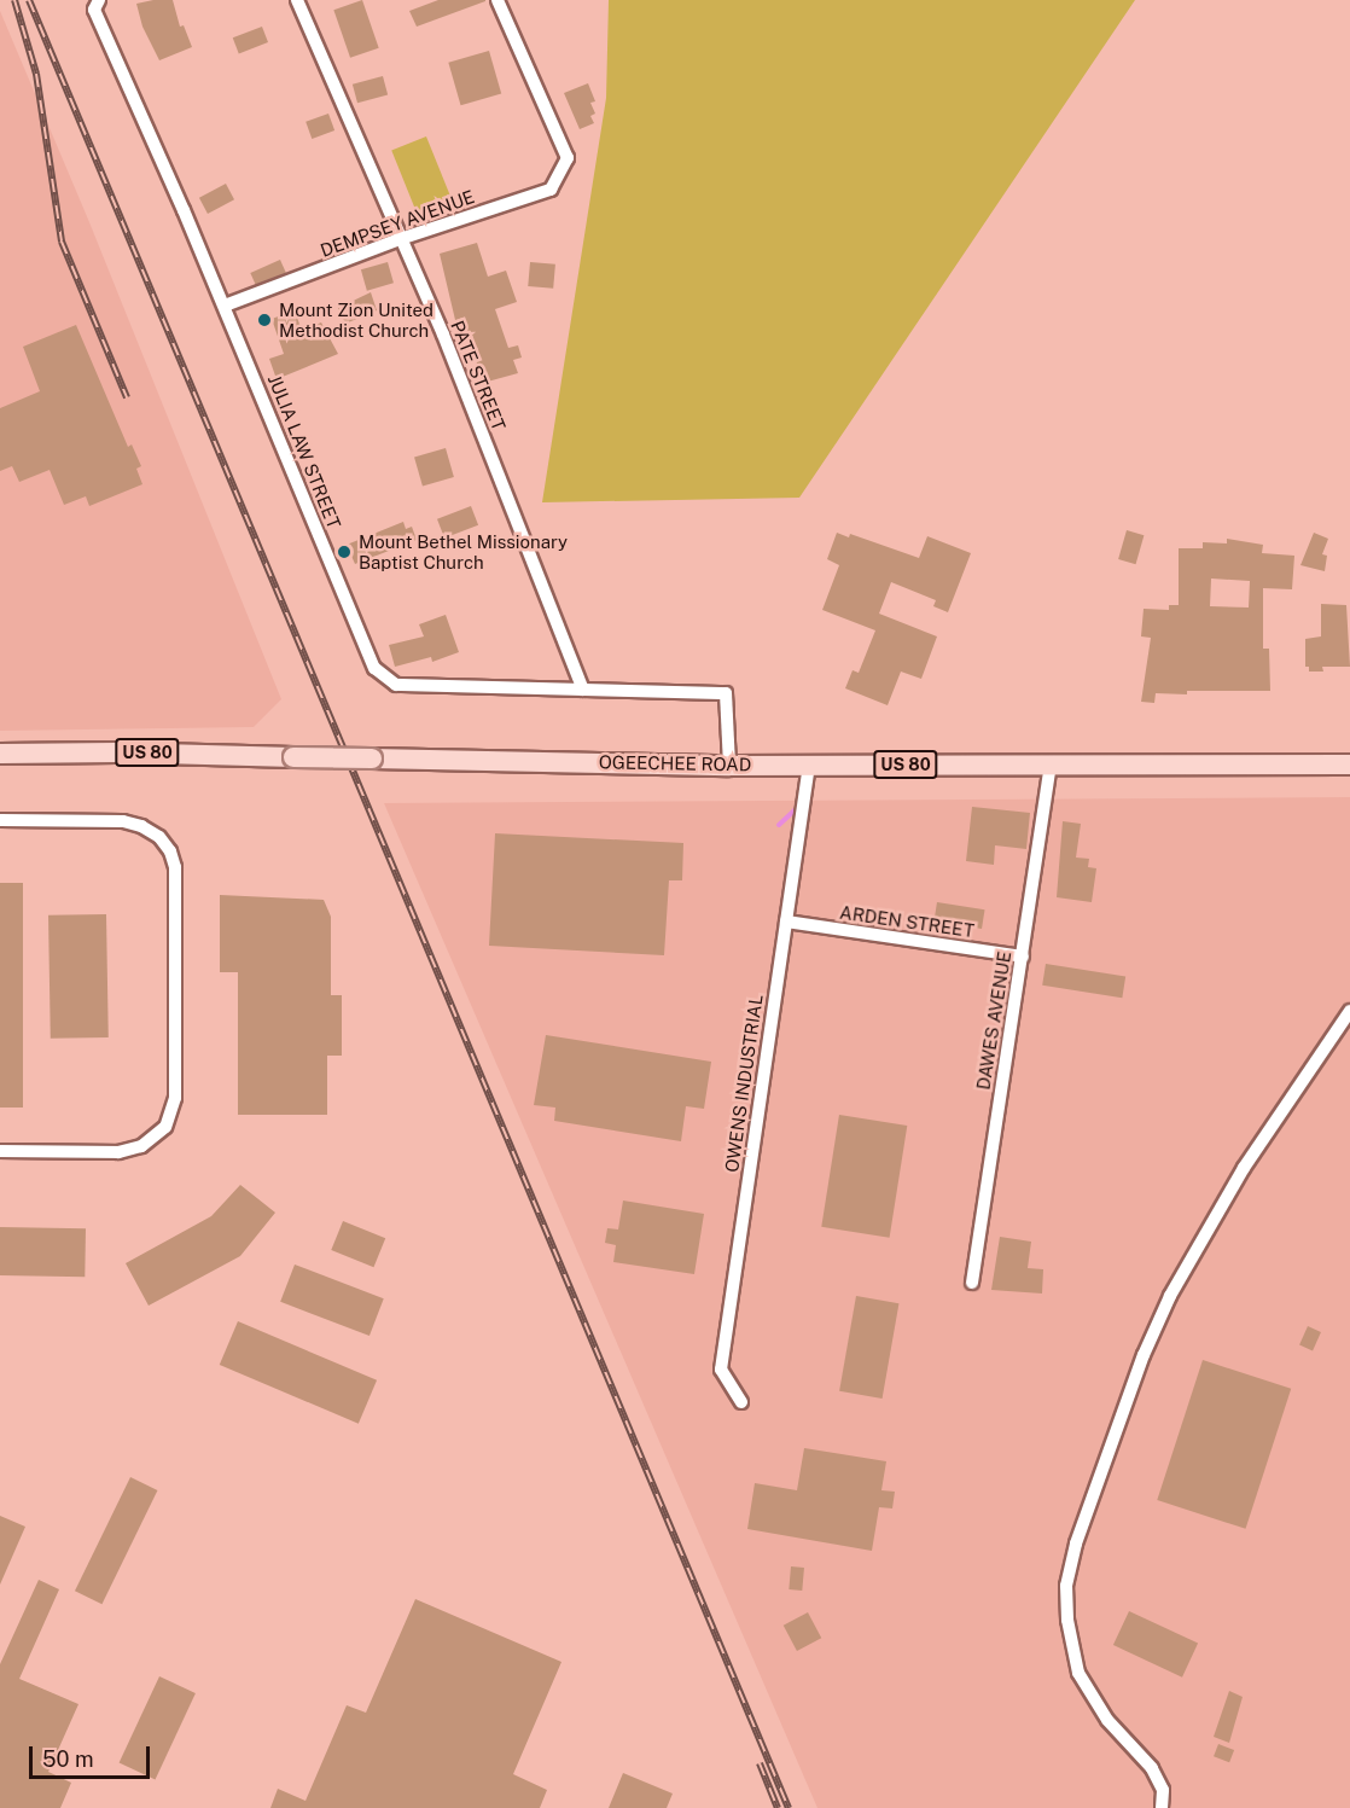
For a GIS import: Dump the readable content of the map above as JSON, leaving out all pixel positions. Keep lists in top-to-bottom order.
{
  "streets": {
    "main road": ["US 80", "OGEECHEE ROAD"],
    "street": [
      "DEMPSEY AVENUE",
      "PATE STREET",
      "JULIA LAW STREET",
      "ARDEN STREET",
      "DAWES AVENUE",
      "OWENS INDUSTRIAL"
    ]
  },
  "crossings": [
    ["DEMPSEY AVENUE", "PATE STREET"],
    ["DEMPSEY AVENUE", "JULIA LAW STREET"],
    ["PATE STREET", "JULIA LAW STREET"],
    ["JULIA LAW STREET", "OGEECHEE ROAD"],
    ["OGEECHEE ROAD", "DAWES AVENUE"],
    ["OGEECHEE ROAD", "OWENS INDUSTRIAL"],
    ["ARDEN STREET", "DAWES AVENUE"],
    ["ARDEN STREET", "OWENS INDUSTRIAL"]
  ],
  "places": ["Mount Zion United Methodist Church", "Mount Bethel Missionary Baptist Church"],
  "scale_bar": "50 m"
}
